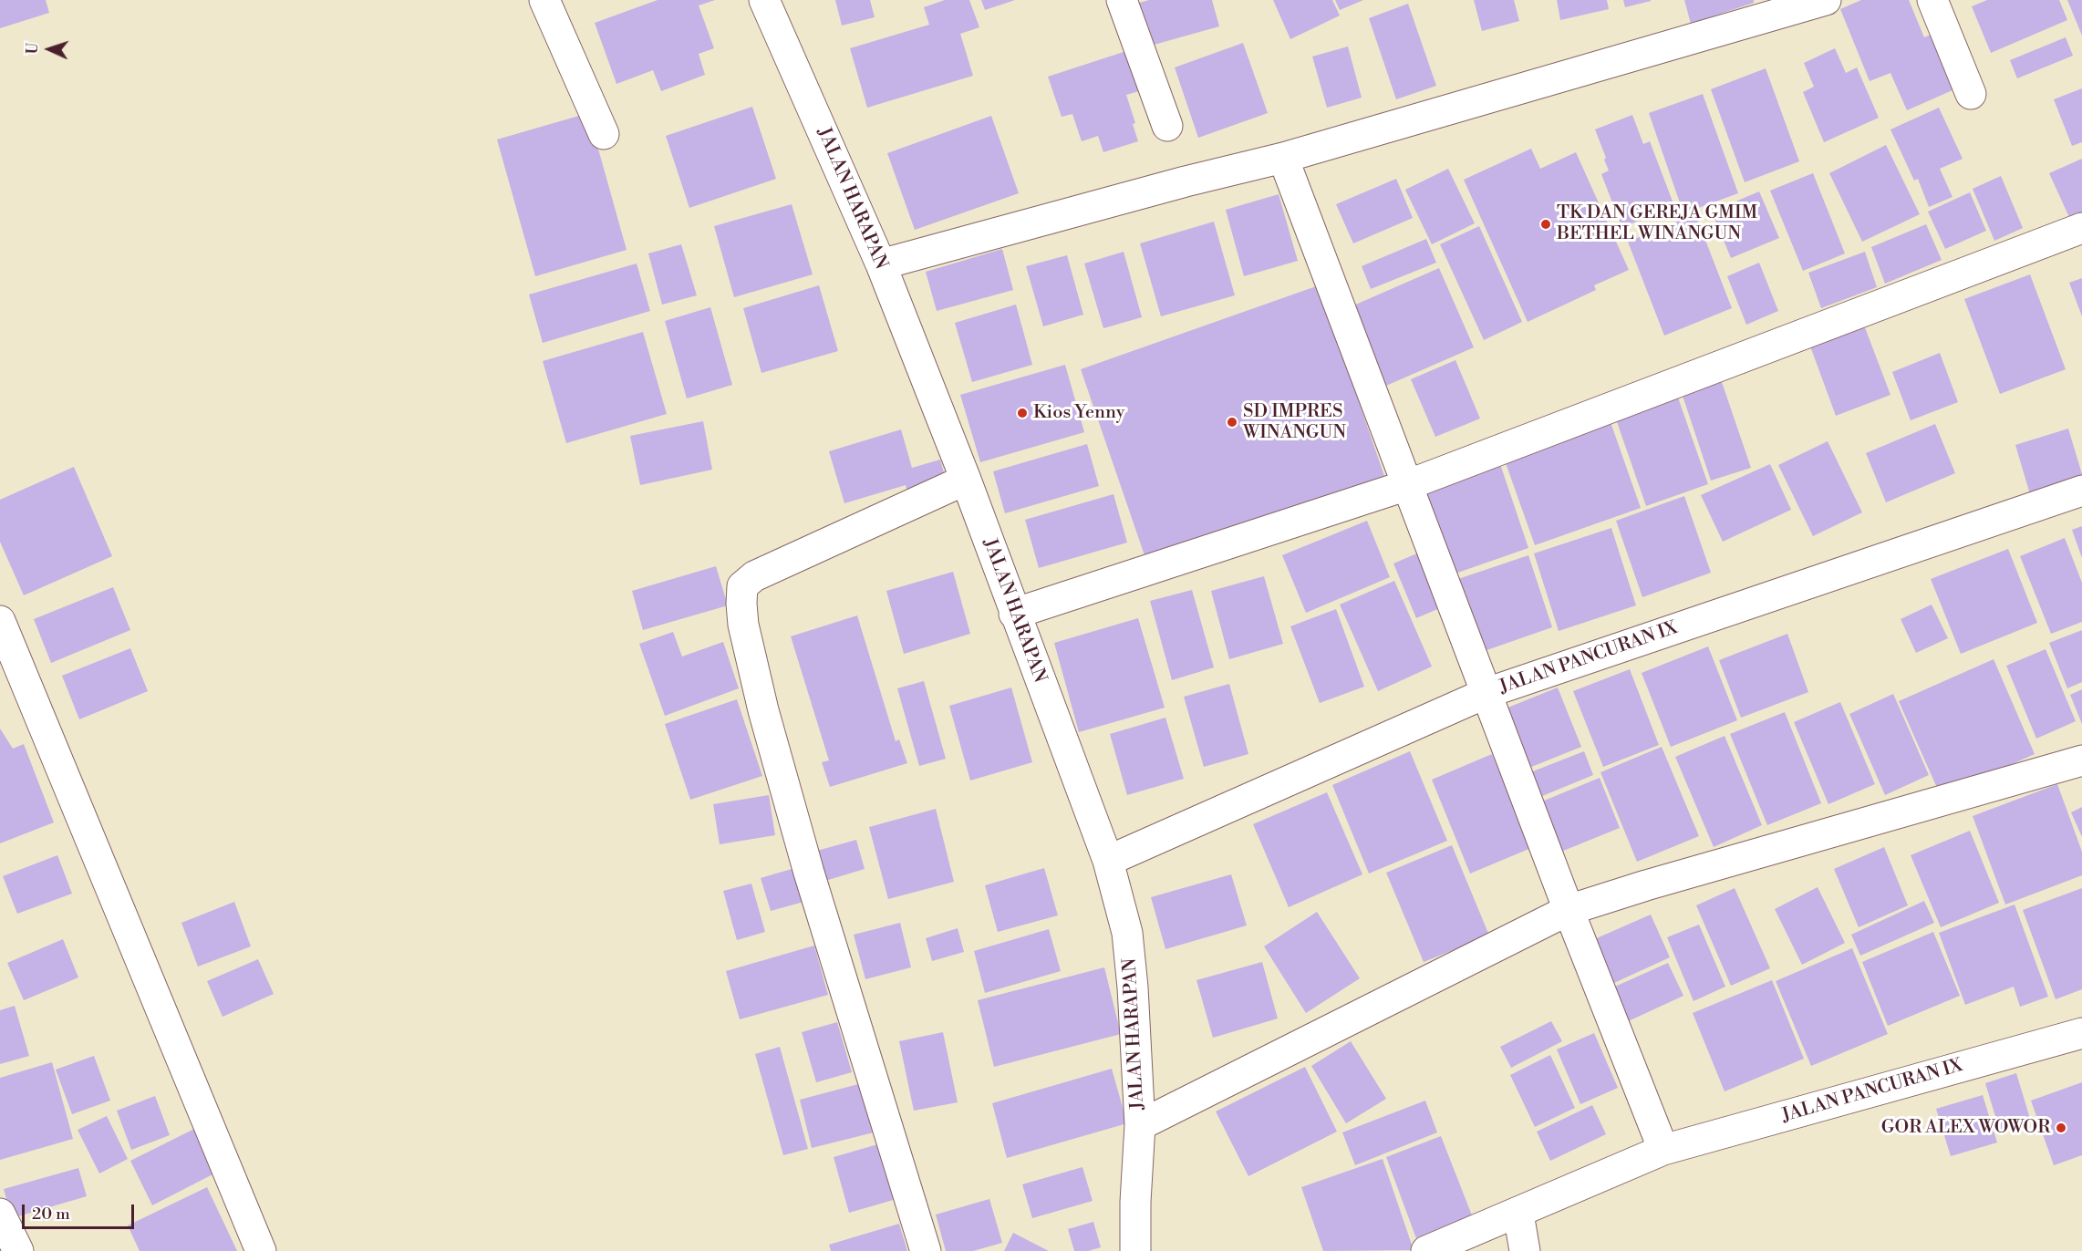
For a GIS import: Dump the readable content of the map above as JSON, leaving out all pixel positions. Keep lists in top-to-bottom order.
{
  "streets": {
    "street": ["JALAN HARAPAN", "JALAN PANCURAN IX"]
  },
  "crossings": [
    ["JALAN HARAPAN", "JALAN PANCURAN IX"]
  ],
  "places": [
    "TK DAN GEREJA GMIM BETHEL WINANGUN",
    "Kios Yenny",
    "SD IMPRES WINANGUN",
    "GOR ALEX WOWOR"
  ],
  "scale_bar": "20 m",
  "north": "left"
}
